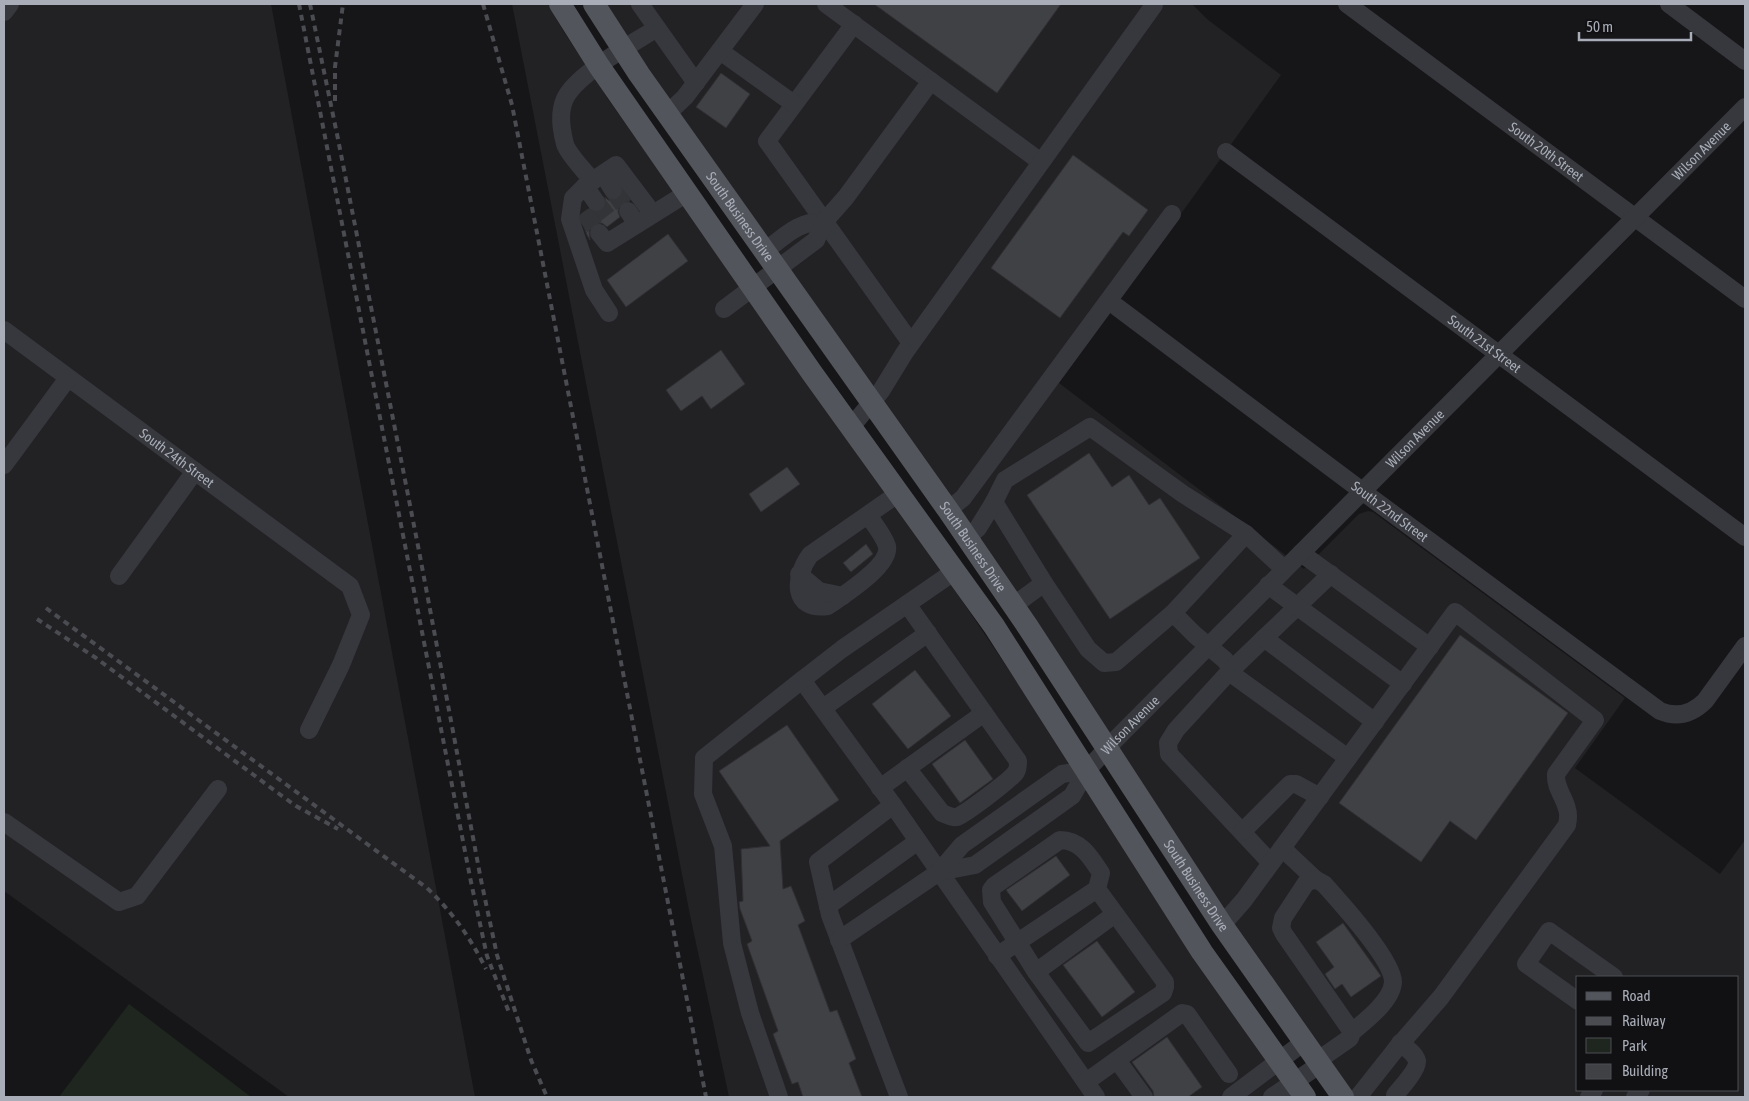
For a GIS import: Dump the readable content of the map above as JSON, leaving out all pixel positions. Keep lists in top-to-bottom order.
{
  "streets": {
    "main road": ["South Business Drive"],
    "street": [
      "South 20th Street",
      "Wilson Avenue",
      "South 21st Street",
      "South 24th Street",
      "South 22nd Street"
    ]
  },
  "crossings": [
    ["South 20th Street", "Wilson Avenue"],
    ["Wilson Avenue", "South Business Drive"],
    ["Wilson Avenue", "South 21st Street"],
    ["Wilson Avenue", "South 22nd Street"]
  ],
  "legend": [
    "Road",
    "Railway",
    "Park",
    "Building"
  ],
  "scale_bar": "50 m"
}
